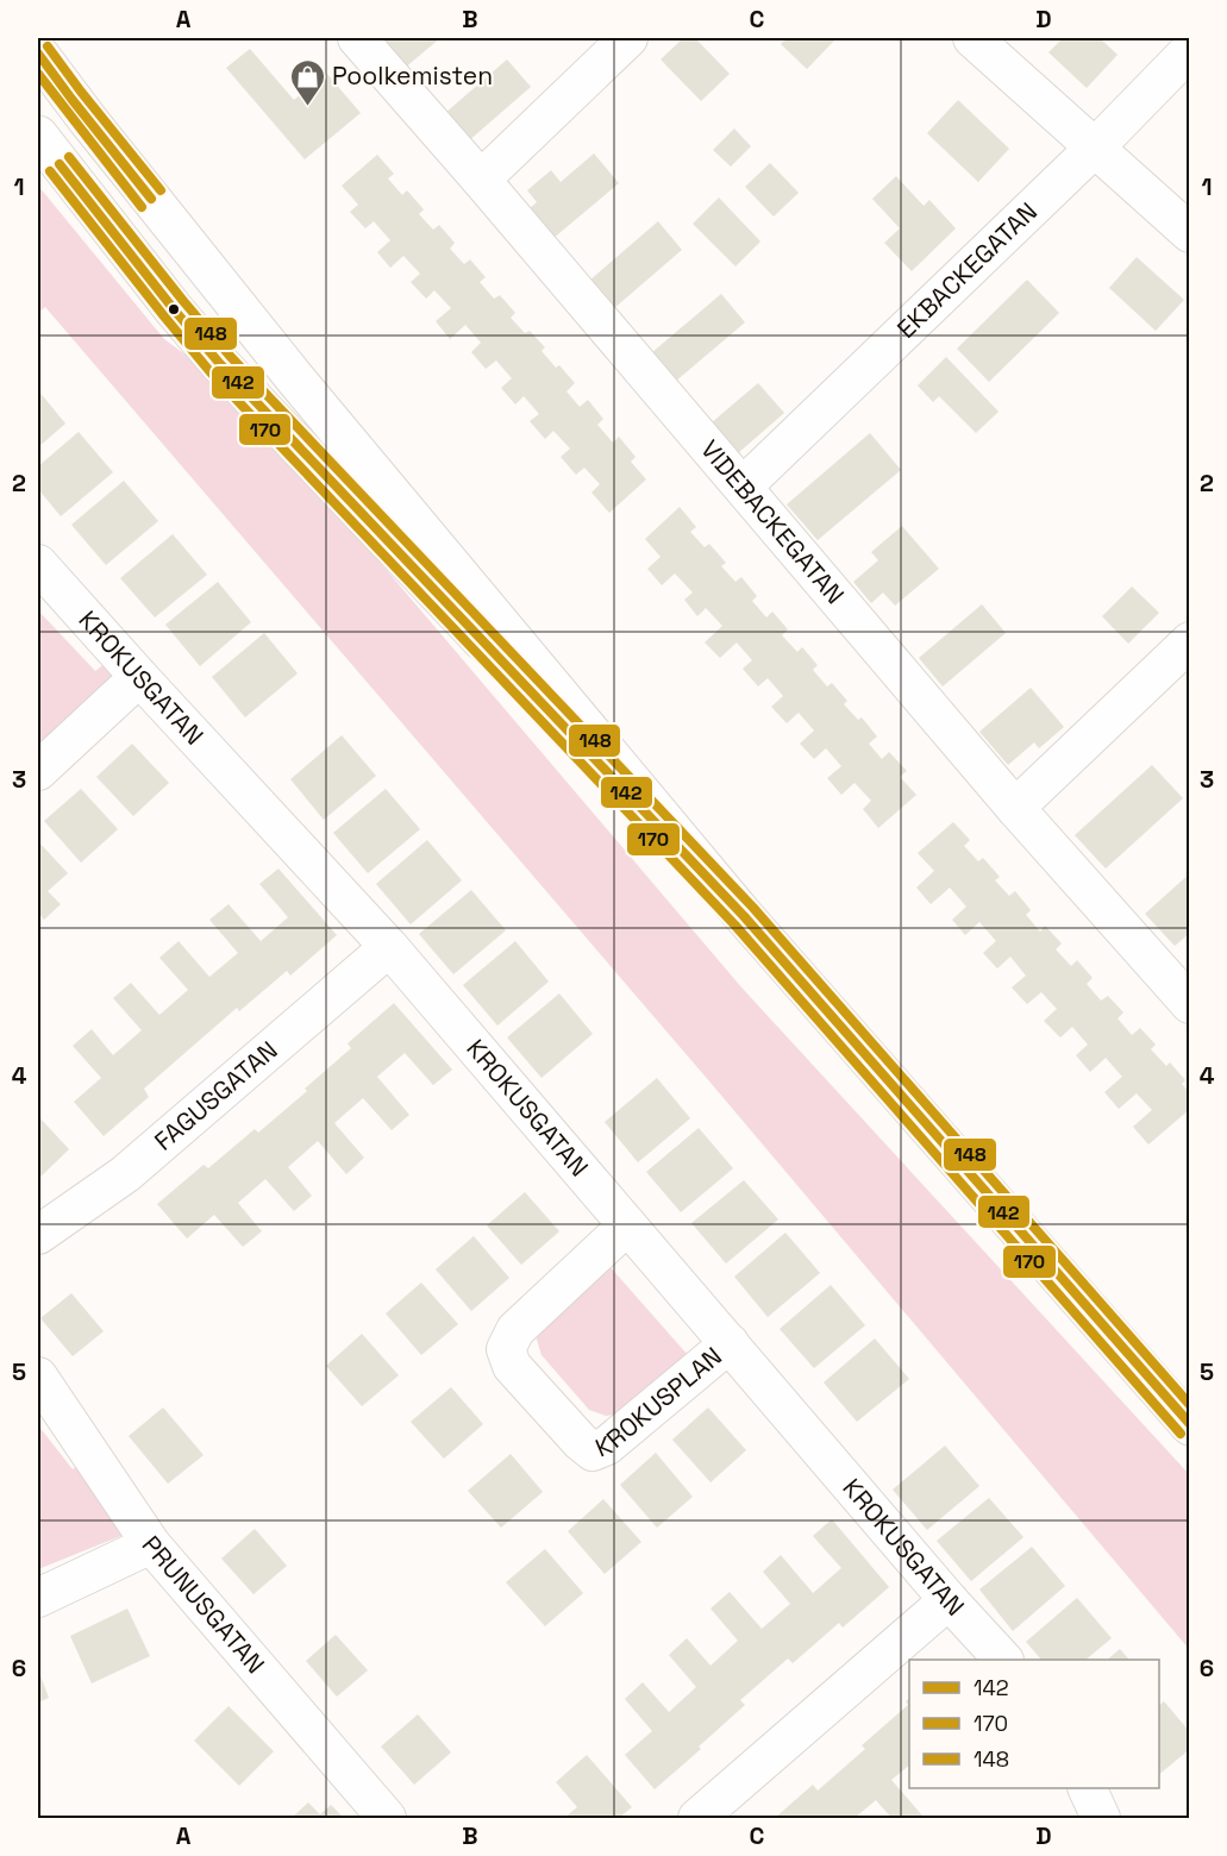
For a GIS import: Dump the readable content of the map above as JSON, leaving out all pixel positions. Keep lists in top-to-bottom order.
{
  "streets": {
    "street": [
      "EKBACKEGATAN",
      "VIDEBACKEGATAN",
      "KROKUSGATAN",
      "FAGUSGATAN",
      "KROKUSPLAN",
      "PRUNUSGATAN"
    ]
  },
  "crossings": [
    ["EKBACKEGATAN", "VIDEBACKEGATAN"],
    ["KROKUSGATAN", "FAGUSGATAN"],
    ["KROKUSGATAN", "KROKUSPLAN"]
  ],
  "places": {
    "shop": ["Poolkemisten"]
  },
  "lines": ["transit line 148", "transit line 142", "transit line 170"],
  "legend": ["142", "170", "148"],
  "grid": {
    "columns": [
      "A",
      "B",
      "C",
      "D"
    ],
    "rows": [
      "1",
      "2",
      "3",
      "4",
      "5",
      "6"
    ]
  }
}
